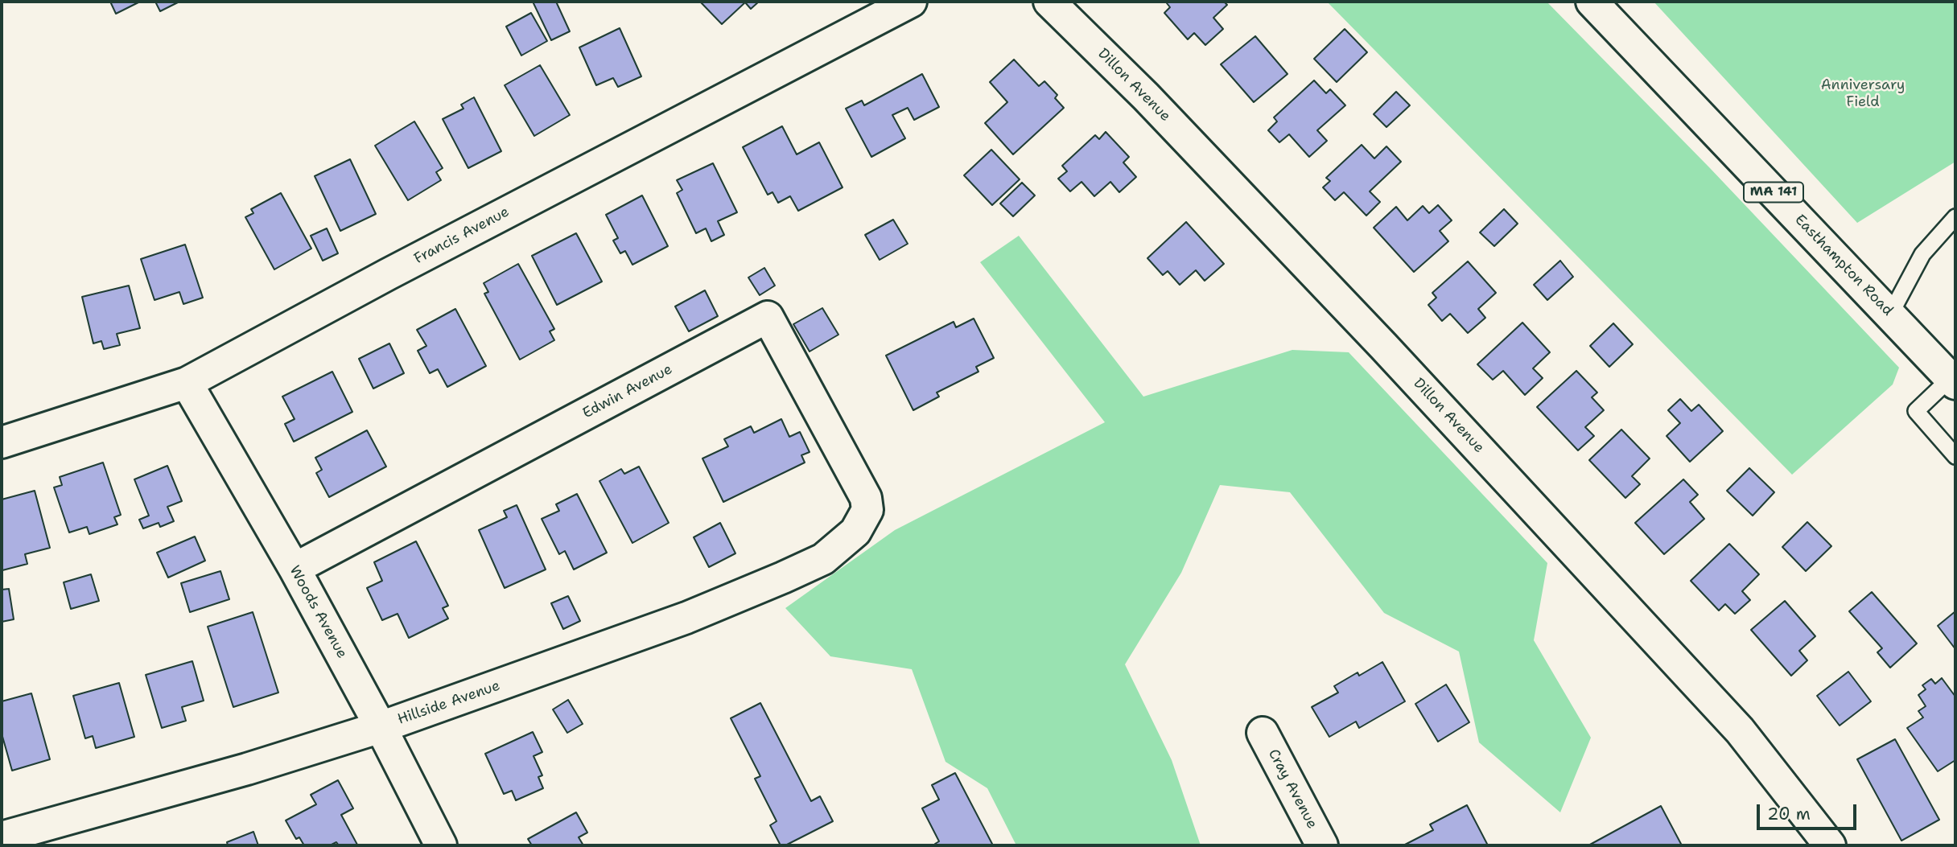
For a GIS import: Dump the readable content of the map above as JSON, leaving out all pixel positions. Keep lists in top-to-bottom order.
{
  "streets": {
    "street": [
      "Dillon Avenue",
      "MA 141",
      "Francis Avenue",
      "Easthampton Road",
      "Edwin Avenue",
      "Woods Avenue",
      "Hillside Avenue",
      "Cray Avenue"
    ]
  },
  "crossings": [
    ["Francis Avenue", "Woods Avenue"],
    ["Edwin Avenue", "Woods Avenue"],
    ["Edwin Avenue", "Hillside Avenue"],
    ["Woods Avenue", "Hillside Avenue"]
  ],
  "parks": ["Anniversary Field"],
  "scale_bar": "20 m"
}
